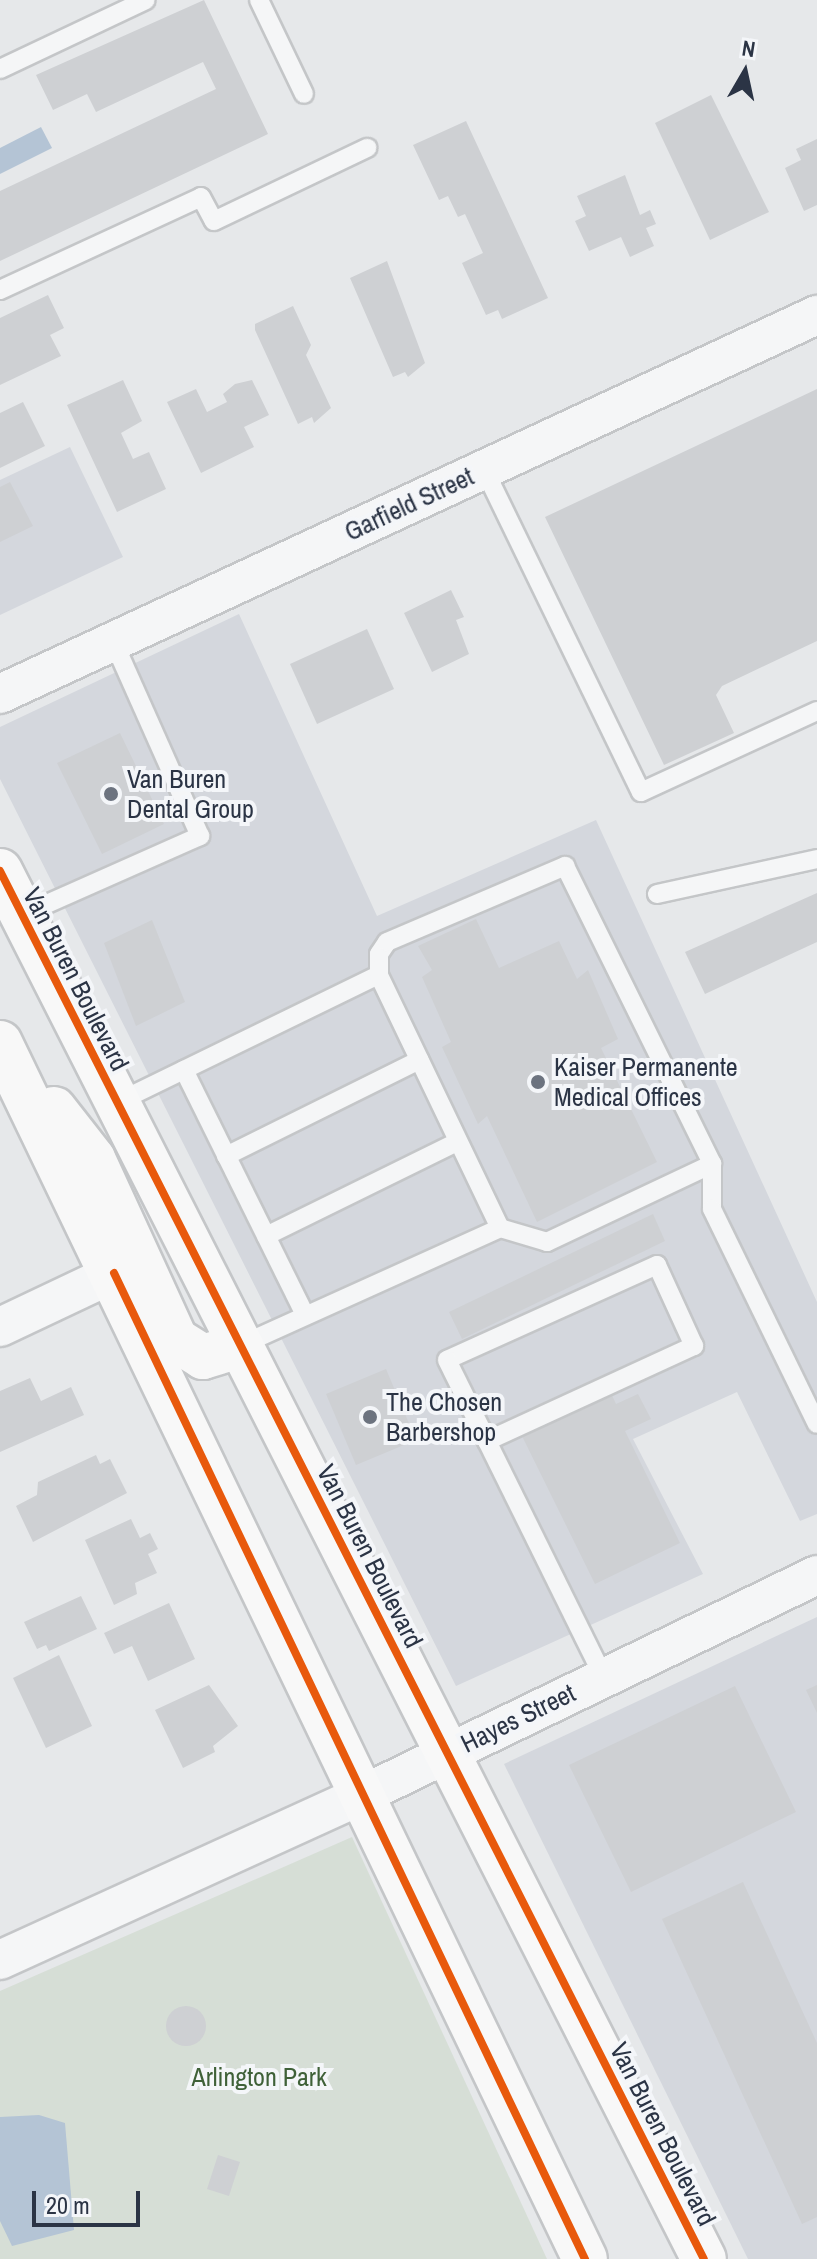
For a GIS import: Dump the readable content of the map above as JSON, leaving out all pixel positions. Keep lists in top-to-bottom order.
{
  "streets": {
    "main road": ["Van Buren Boulevard"],
    "street": ["Garfield Street", "Hayes Street"]
  },
  "crossings": [
    ["Van Buren Boulevard", "Hayes Street"]
  ],
  "parks": ["Arlington Park"],
  "places": ["Van Buren Dental Group", "Kaiser Permanente Medical Offices", "The Chosen Barbershop"],
  "scale_bar": "20 m",
  "north": "top"
}
